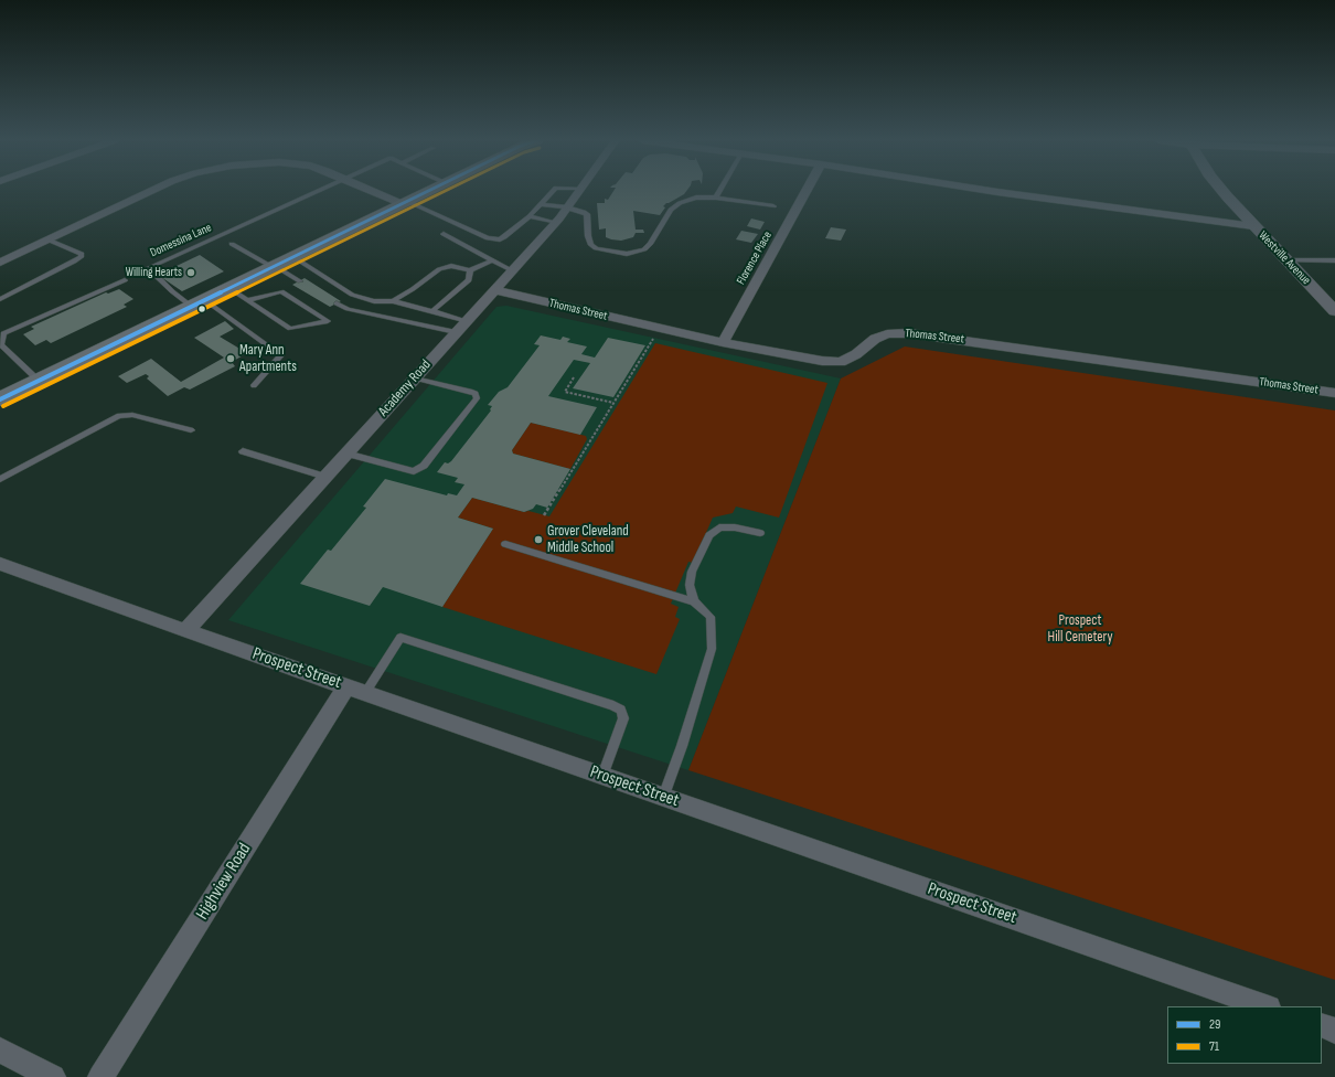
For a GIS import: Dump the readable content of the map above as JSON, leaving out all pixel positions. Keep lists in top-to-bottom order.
{
  "streets": {
    "street": [
      "Florence Place",
      "Westville Avenue",
      "Thomas Street",
      "Academy Road",
      "Prospect Street",
      "Highview Road"
    ],
    "lane": ["Domessina Lane"]
  },
  "crossings": [
    ["Florence Place", "Thomas Street"],
    ["Thomas Street", "Academy Road"],
    ["Academy Road", "Prospect Street"],
    ["Prospect Street", "Highview Road"]
  ],
  "parks": ["Prospect Hill Cemetery"],
  "places": ["Willing Hearts", "Mary Ann Apartments", "Grover Cleveland Middle School"],
  "lines": ["transit line 29", "transit line 71"],
  "legend": ["29", "71"]
}
